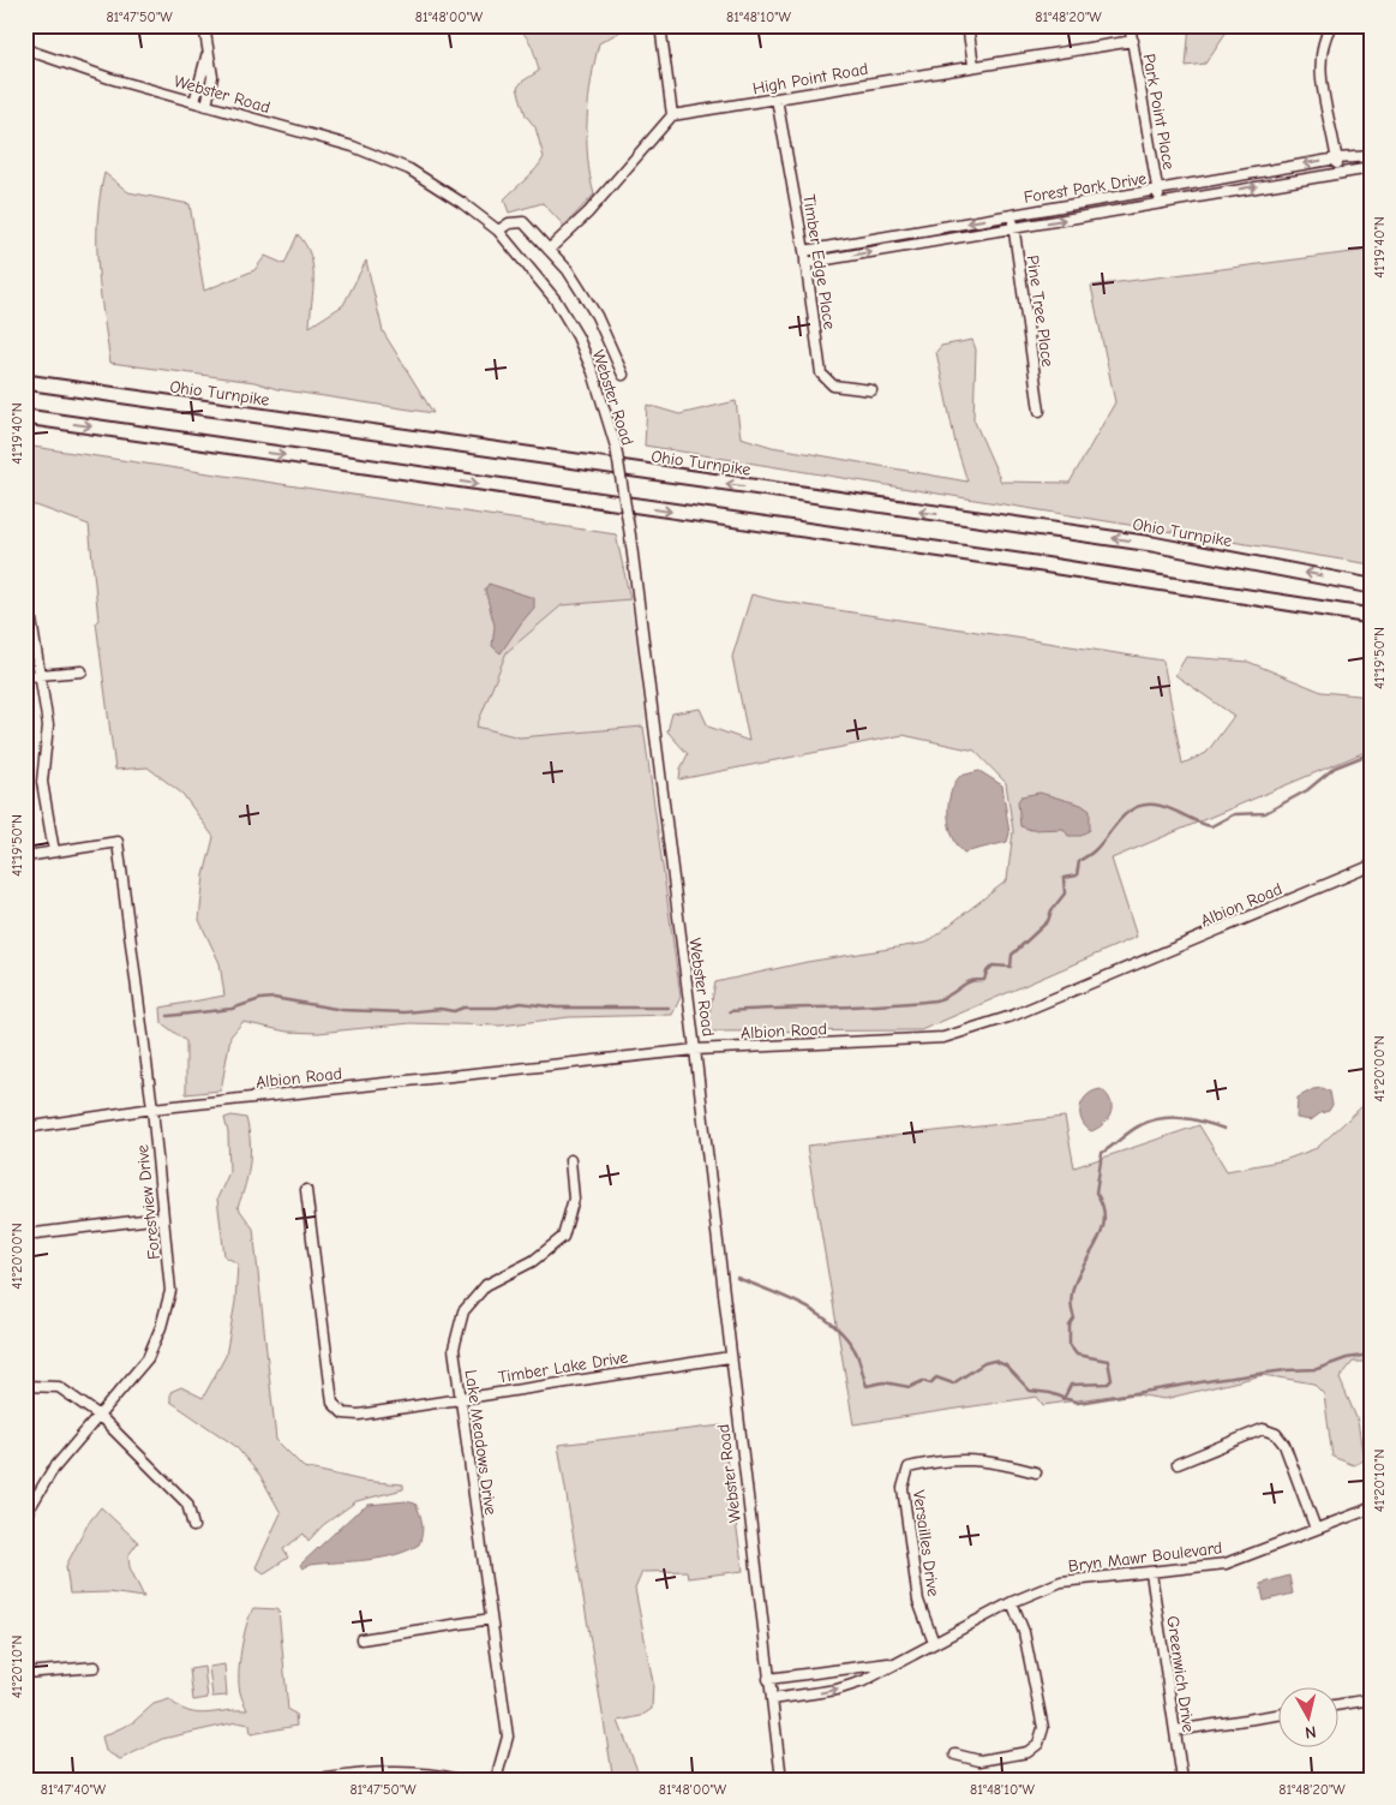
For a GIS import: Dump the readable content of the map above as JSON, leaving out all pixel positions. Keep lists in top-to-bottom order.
{
  "streets": {
    "highway": ["Ohio Turnpike"],
    "street": [
      "High Point Road",
      "Webster Road",
      "Park Point Place",
      "Forest Park Drive",
      "Timber Edge Place",
      "Pine Tree Place",
      "Albion Road",
      "Forestview Drive",
      "Timber Lake Drive",
      "Lake Meadows Drive",
      "Versailles Drive",
      "Bryn Mawr Boulevard",
      "Greenwich Drive"
    ]
  },
  "crossings": [
    ["High Point Road", "Park Point Place"],
    ["High Point Road", "Timber Edge Place"],
    ["Webster Road", "Albion Road"],
    ["Webster Road", "Timber Lake Drive"],
    ["Webster Road", "Bryn Mawr Boulevard"],
    ["Park Point Place", "Forest Park Drive"],
    ["Forest Park Drive", "Timber Edge Place"],
    ["Forest Park Drive", "Pine Tree Place"],
    ["Albion Road", "Forestview Drive"],
    ["Timber Lake Drive", "Lake Meadows Drive"],
    ["Versailles Drive", "Bryn Mawr Boulevard"],
    ["Bryn Mawr Boulevard", "Greenwich Drive"]
  ],
  "north": "bottom",
  "coordinates": [
    "81°47'50\"W",
    "81°48'00\"W",
    "81°48'10\"W",
    "81°48'20\"W",
    "41°19'40\"N",
    "41°19'50\"N",
    "41°20'00\"N",
    "41°20'10\"N",
    "81°47'40\"W"
  ]
}
